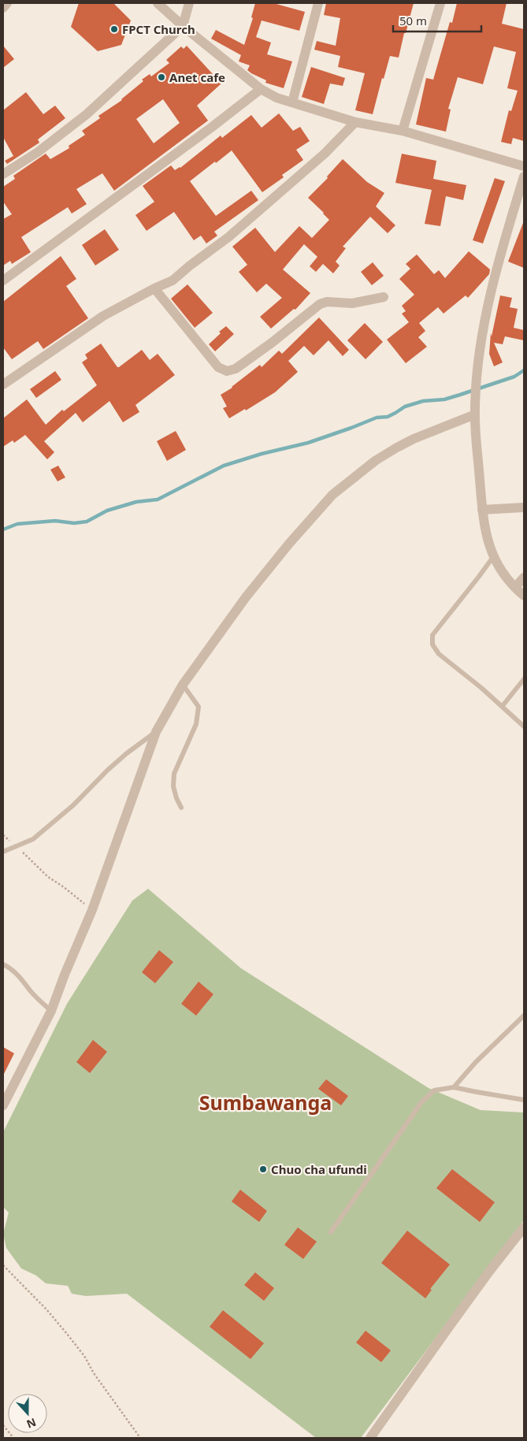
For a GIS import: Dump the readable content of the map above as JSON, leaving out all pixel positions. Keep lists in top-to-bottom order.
{
  "districts": ["Sumbawanga"],
  "places": ["FPCT Church", "Anet cafe", "Chuo cha ufundi"],
  "scale_bar": "50 m",
  "north": "bottom"
}
